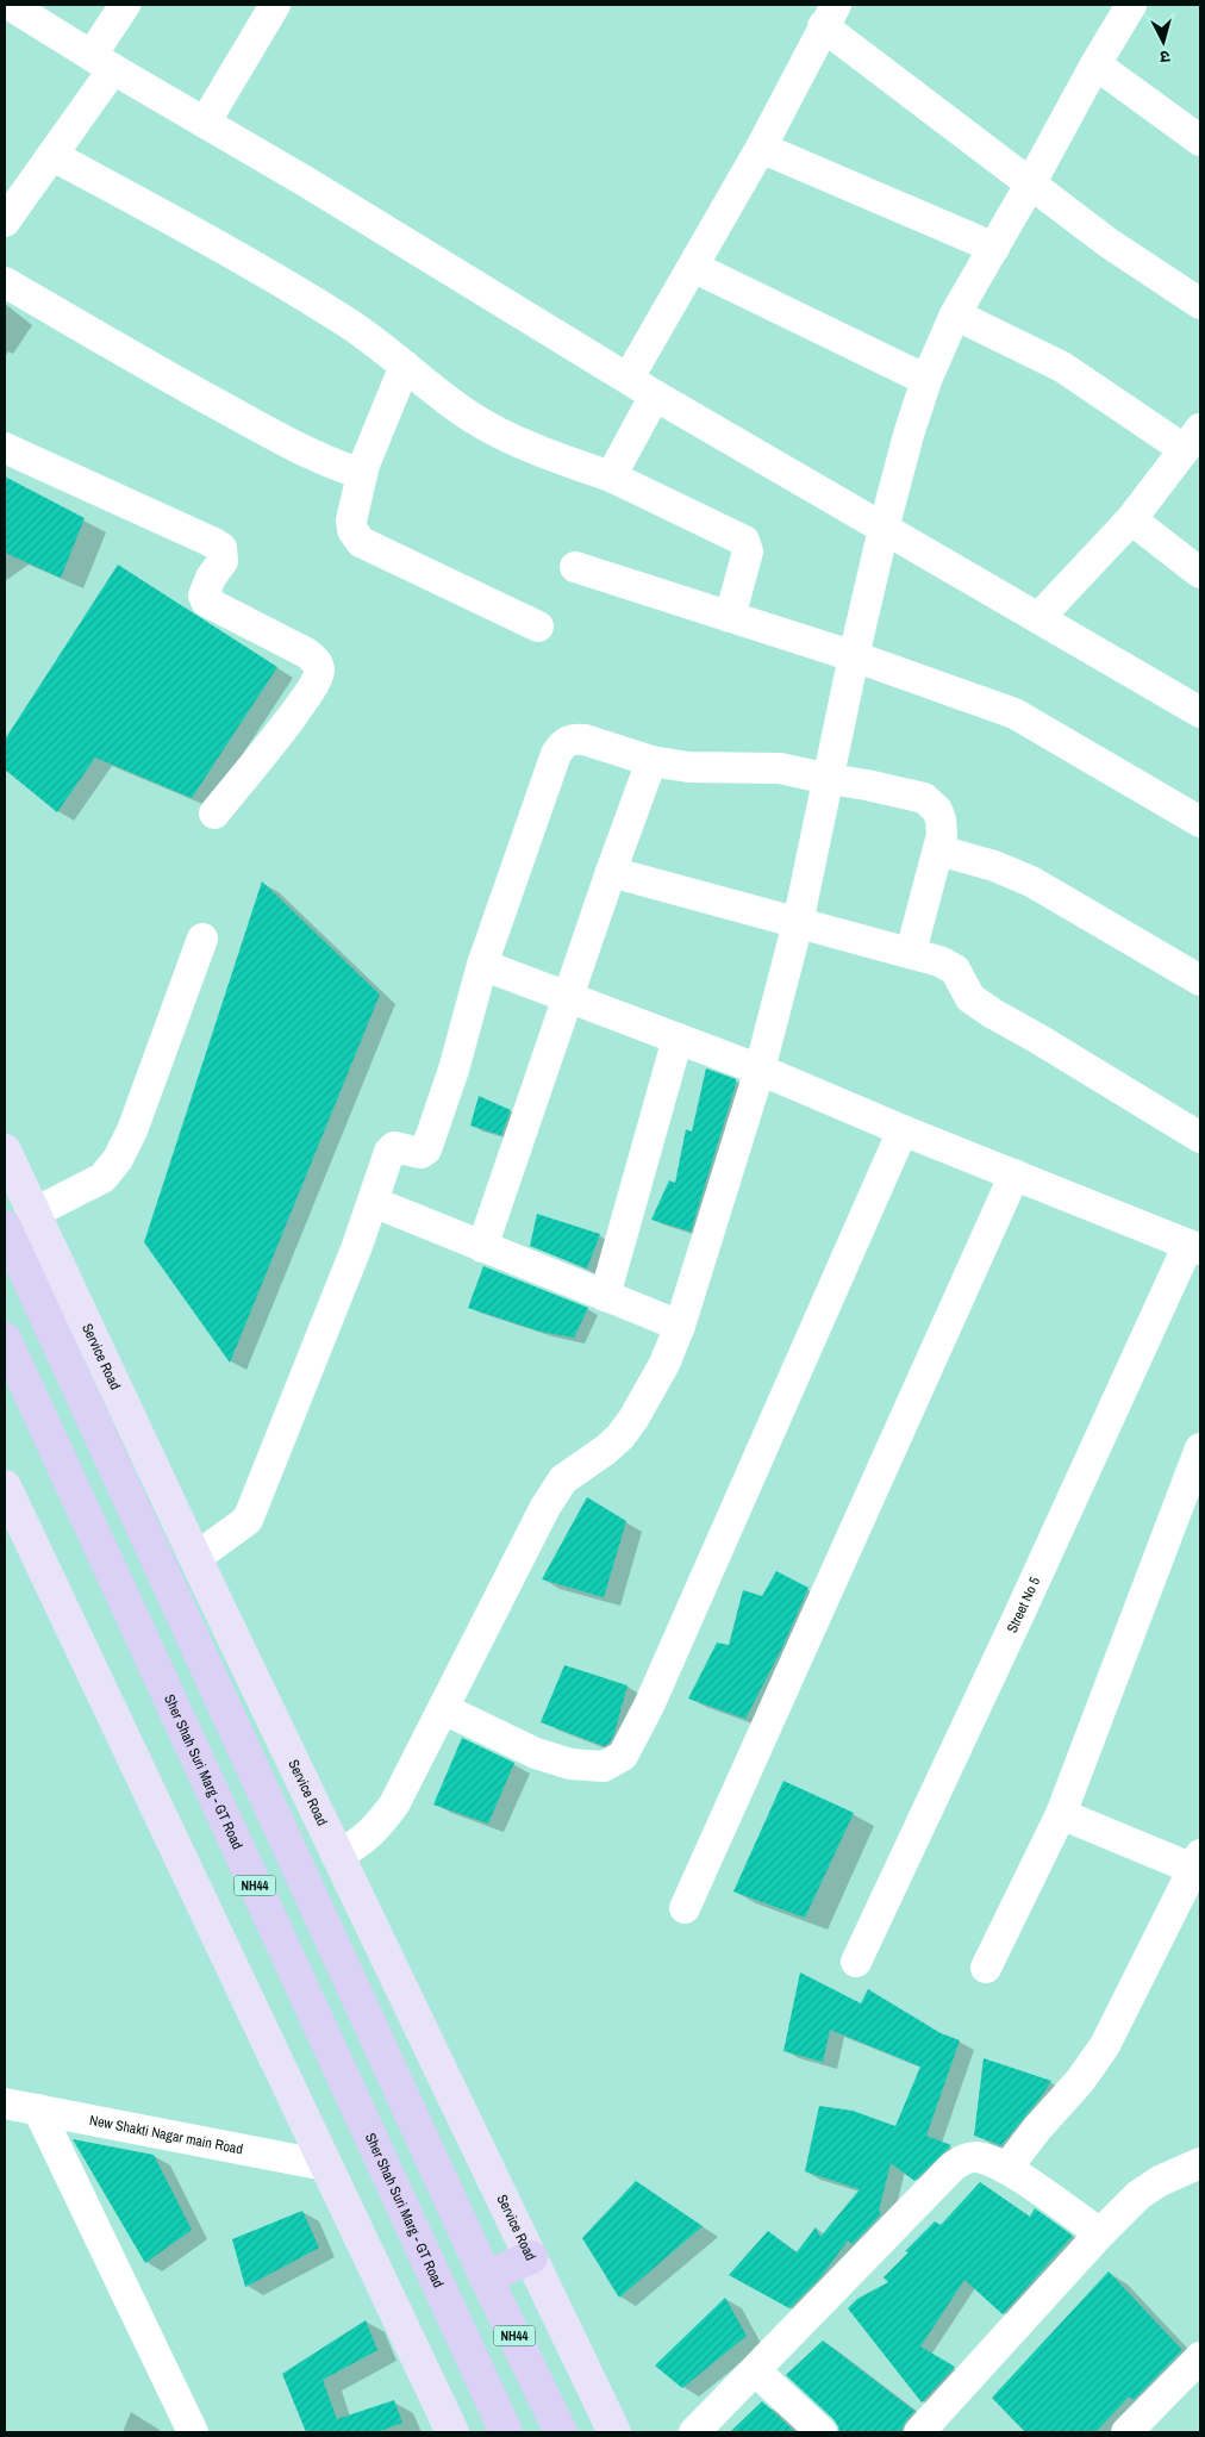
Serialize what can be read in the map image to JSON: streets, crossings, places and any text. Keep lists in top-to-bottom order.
{
  "streets": {
    "highway": ["Sher Shah Suri Marg - GT Road", "NH44"],
    "main road": ["Service Road"],
    "street": ["Street No 5", "New Shakti Nagar main Road"]
  },
  "north": "bottom"
}
